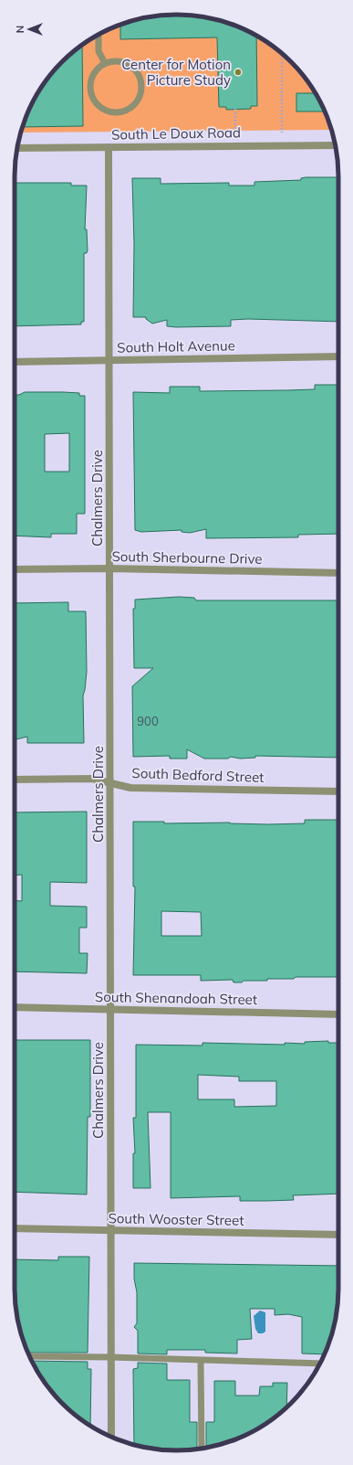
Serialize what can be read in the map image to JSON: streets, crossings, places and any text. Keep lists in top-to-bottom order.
{
  "streets": {
    "street": [
      "South Le Doux Road",
      "South Holt Avenue",
      "Chalmers Drive",
      "South Sherbourne Drive",
      "South Bedford Street",
      "South Shenandoah Street",
      "South Wooster Street"
    ]
  },
  "crossings": [
    ["South Le Doux Road", "Chalmers Drive"],
    ["South Holt Avenue", "Chalmers Drive"],
    ["Chalmers Drive", "South Sherbourne Drive"],
    ["Chalmers Drive", "South Bedford Street"],
    ["Chalmers Drive", "South Shenandoah Street"],
    ["Chalmers Drive", "South Wooster Street"]
  ],
  "places": ["Center for Motion Picture Study"],
  "house_numbers": ["900"],
  "north": "left"
}
